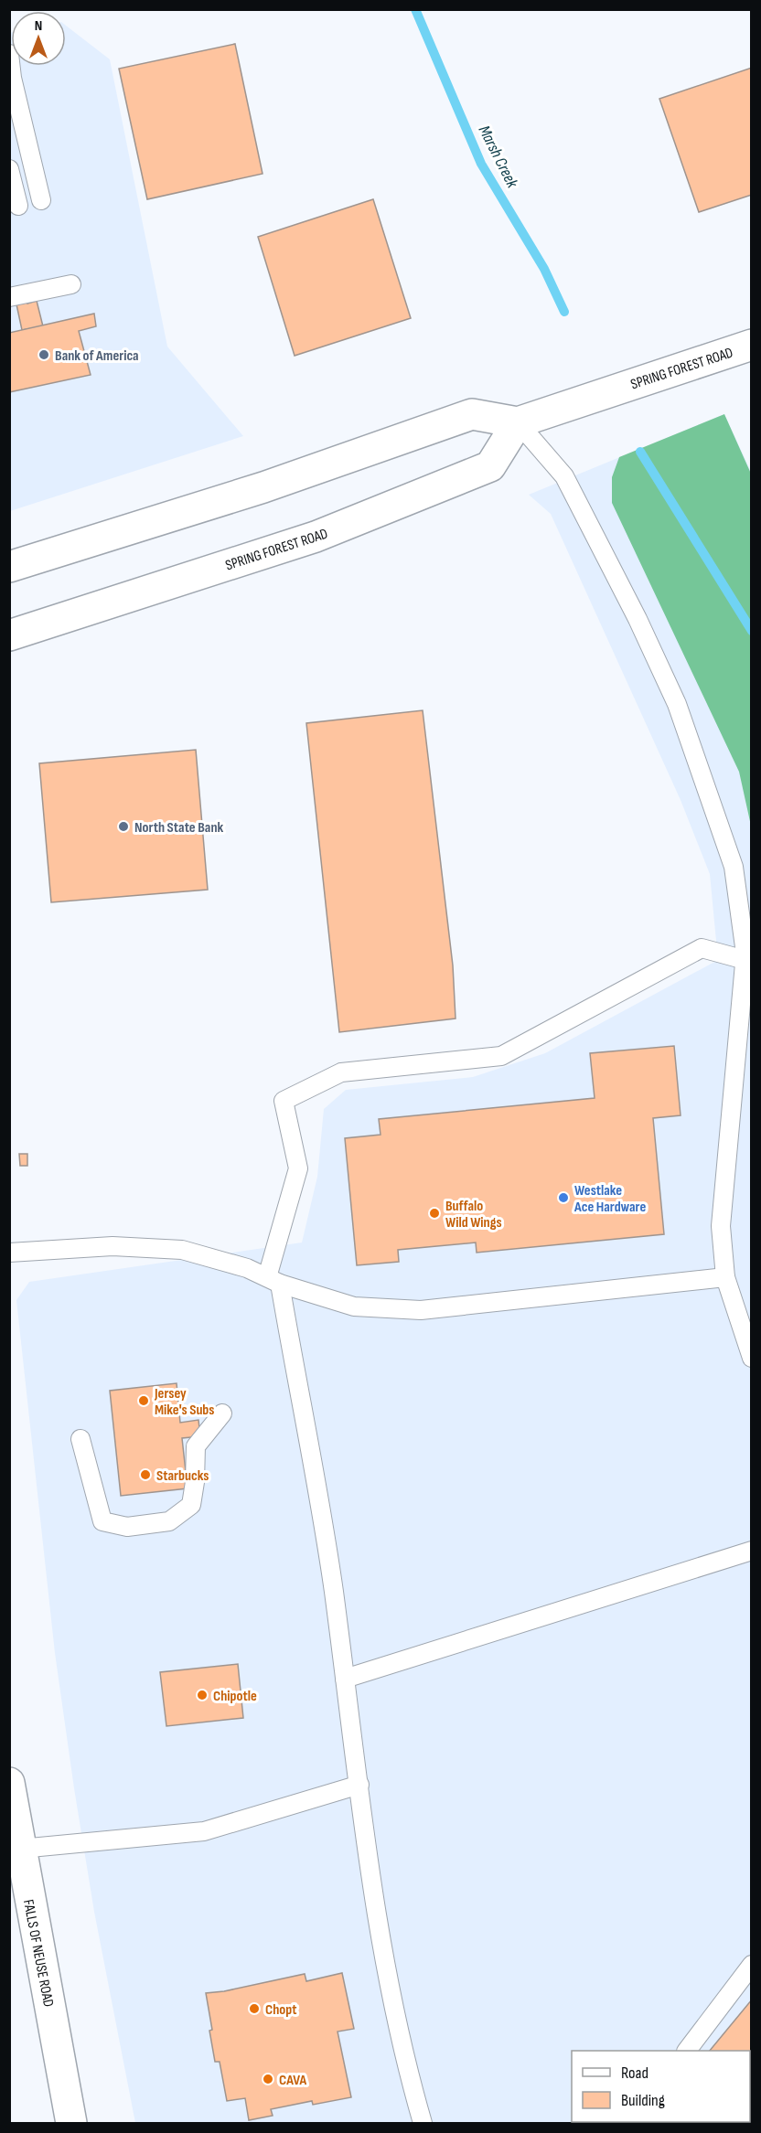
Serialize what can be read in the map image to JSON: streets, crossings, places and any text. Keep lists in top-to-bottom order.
{
  "streets": {
    "main road": ["SPRING FOREST ROAD", "FALLS OF NEUSE ROAD"]
  },
  "water": ["Marsh Creek"],
  "places": [
    "Bank of America",
    "North State Bank",
    "Westlake Ace Hardware",
    "Buffalo Wild Wings",
    "Jersey Mike's Subs",
    "Starbucks",
    "Chipotle",
    "Chopt",
    "CAVA"
  ],
  "legend": ["Road", "Building"],
  "north": "top"
}
